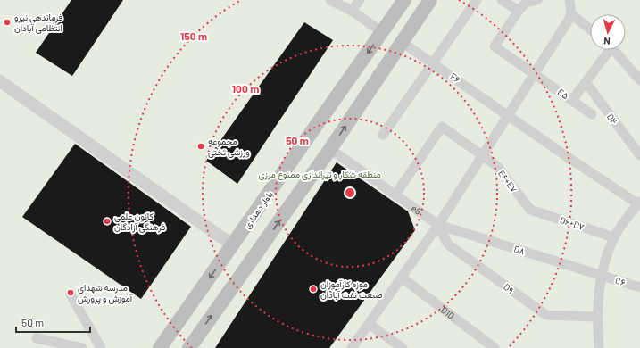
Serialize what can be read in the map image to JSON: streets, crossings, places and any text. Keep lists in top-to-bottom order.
{
  "streets": {
    "main road": ["بلوار دهداری"],
    "street": [
      "F۶",
      "E۵",
      "D۴",
      "E۶+E۷",
      "e8",
      "D۶+D۷",
      "D۸",
      "C۶",
      "D۹",
      "D10"
    ]
  },
  "crossings": [
    ["E۶+E۷", "e8"],
    ["E۶+E۷", "D۶+D۷"],
    ["e8", "D۸"],
    ["e8", "D۹"],
    ["D۸", "C۶"],
    ["D۸", "D۹"]
  ],
  "parks": ["منطقه شکار و تیراندازی ممنوع مرزی"],
  "places": [
    "فرماندهی نیرو انتظامی آبادان",
    "مجموعه ورزشی تختی",
    "کانون علمی فرهنگی آزادگان",
    "موزه کارآموزان صنعت نفت آبادان",
    "مدرسه شهدای آموزش و پرورش"
  ],
  "scale_bar": "50 m",
  "north": "bottom",
  "rings": ["150 m", "100 m", "50 m"]
}
